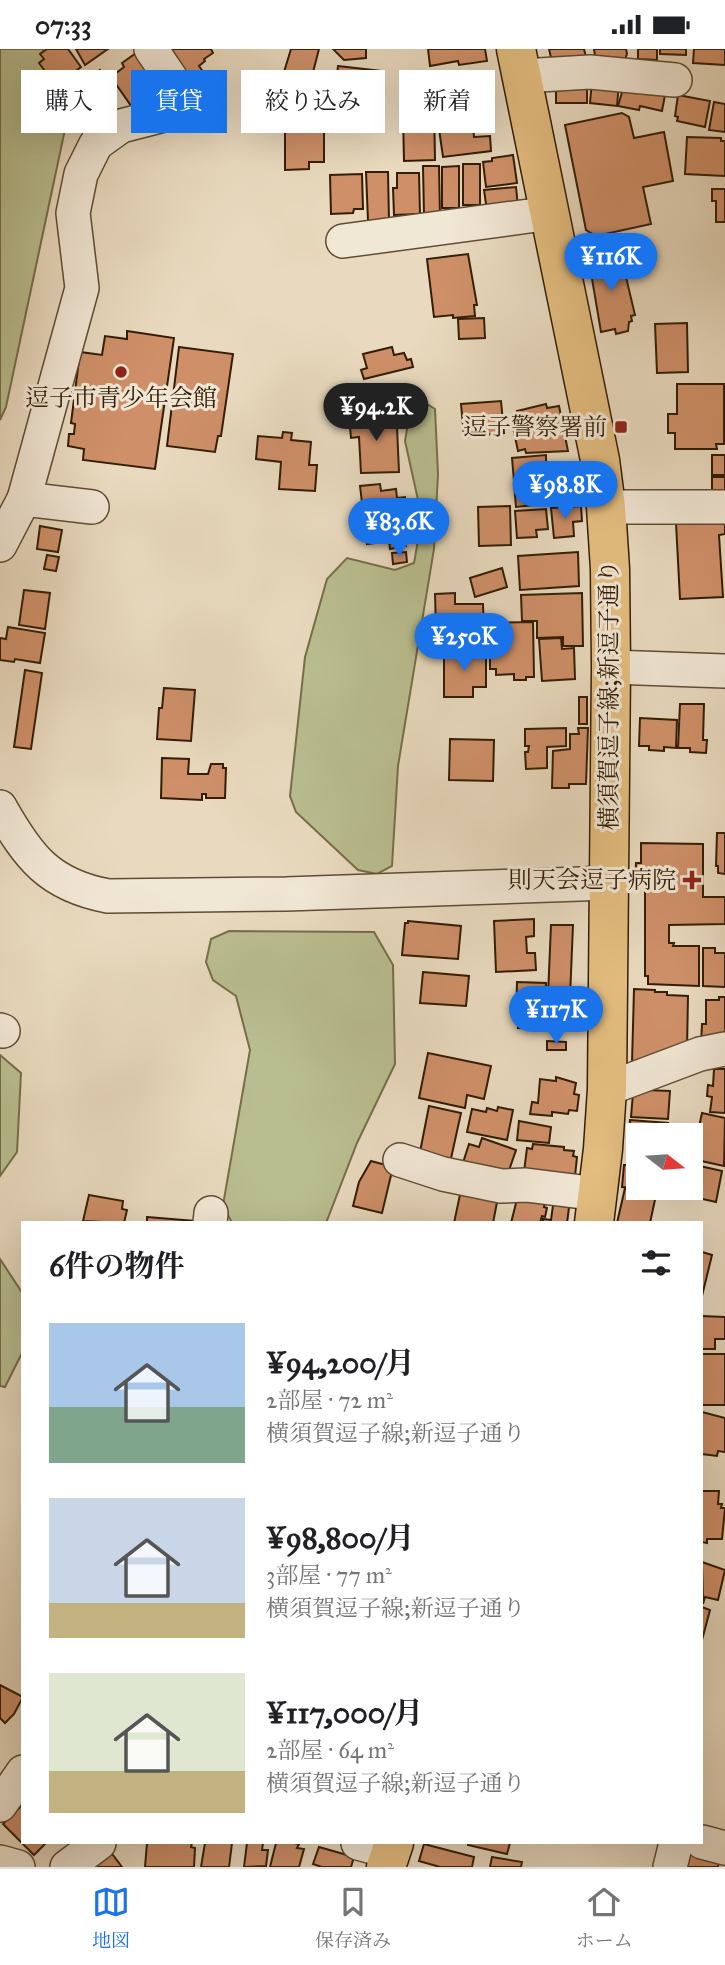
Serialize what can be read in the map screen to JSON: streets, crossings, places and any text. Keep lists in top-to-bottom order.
{
  "streets": {
    "main road": ["横須賀逗子線;新逗子通り"]
  },
  "places": {
    "other": ["逗子市青少年会館"],
    "transit": ["逗子警察署前"],
    "health": ["則天会逗子病院"]
  },
  "north": "right",
  "page": {
    "status": "07:33",
    "chip": [
      "購入",
      "賃貸",
      "絞り込み",
      "新着"
    ],
    "price": [
      "¥116K",
      "¥94.2K",
      "¥98.8K",
      "¥83.6K",
      "¥250K",
      "¥117K"
    ],
    "heading": "6件の物件",
    "list": [
      {
        "name": "¥94,200/月",
        "note": "2部屋 · 72 m² · 横須賀逗子線;新逗子通り"
      },
      {
        "name": "¥98,800/月",
        "note": "3部屋 · 77 m² · 横須賀逗子線;新逗子通り"
      },
      {
        "name": "¥117,000/月",
        "note": "2部屋 · 64 m² · 横須賀逗子線;新逗子通り"
      }
    ],
    "tabs": ["地図", "保存済み", "ホーム"]
  }
}
